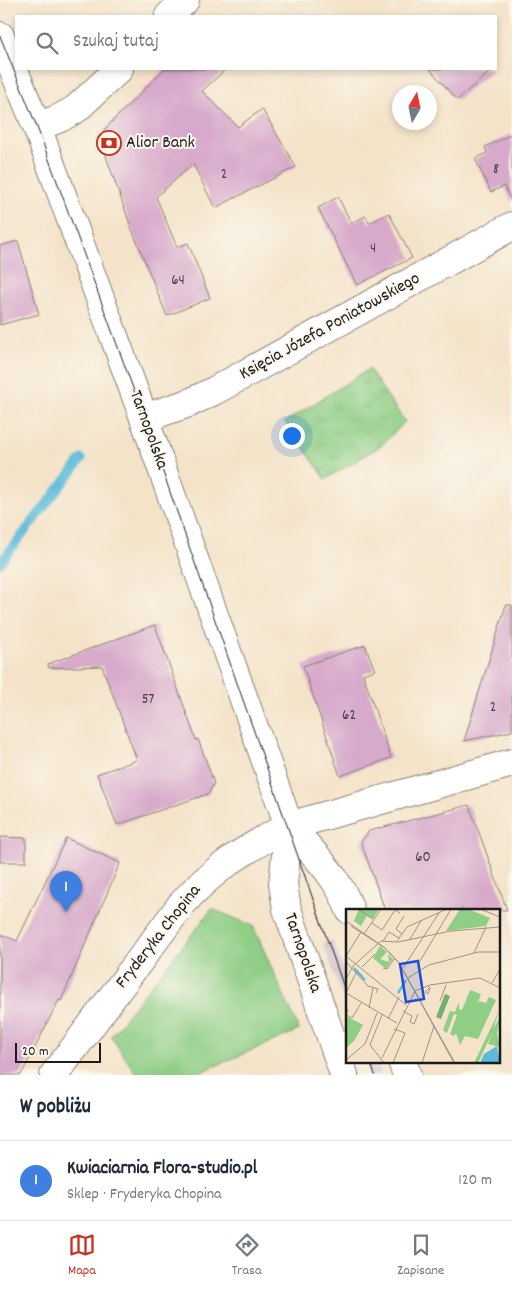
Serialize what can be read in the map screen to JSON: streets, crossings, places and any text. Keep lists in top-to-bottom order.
{
  "streets": {
    "main road": ["Księcia Józefa Poniatowskiego", "Tarnopolska", "Fryderyka Chopina"]
  },
  "crossings": [
    ["Księcia Józefa Poniatowskiego", "Tarnopolska"],
    ["Tarnopolska", "Fryderyka Chopina"]
  ],
  "places": {
    "bank": ["Alior Bank"]
  },
  "house_numbers": [
    "8",
    "2",
    "4",
    "64",
    "57",
    "2",
    "62",
    "60"
  ],
  "scale_bar": "20 m",
  "north": "top",
  "page": {
    "search": "Szukaj tutaj",
    "pins": "1",
    "scale": "20 m",
    "heading": "W pobliżu",
    "list": [
      {
        "mark": "1",
        "name": "Kwiaciarnia Flora-studio.pl",
        "note": "Sklep · Fryderyka Chopina",
        "value": "120 m"
      }
    ],
    "nav": ["Mapa", "Trasa", "Zapisane"]
  }
}
